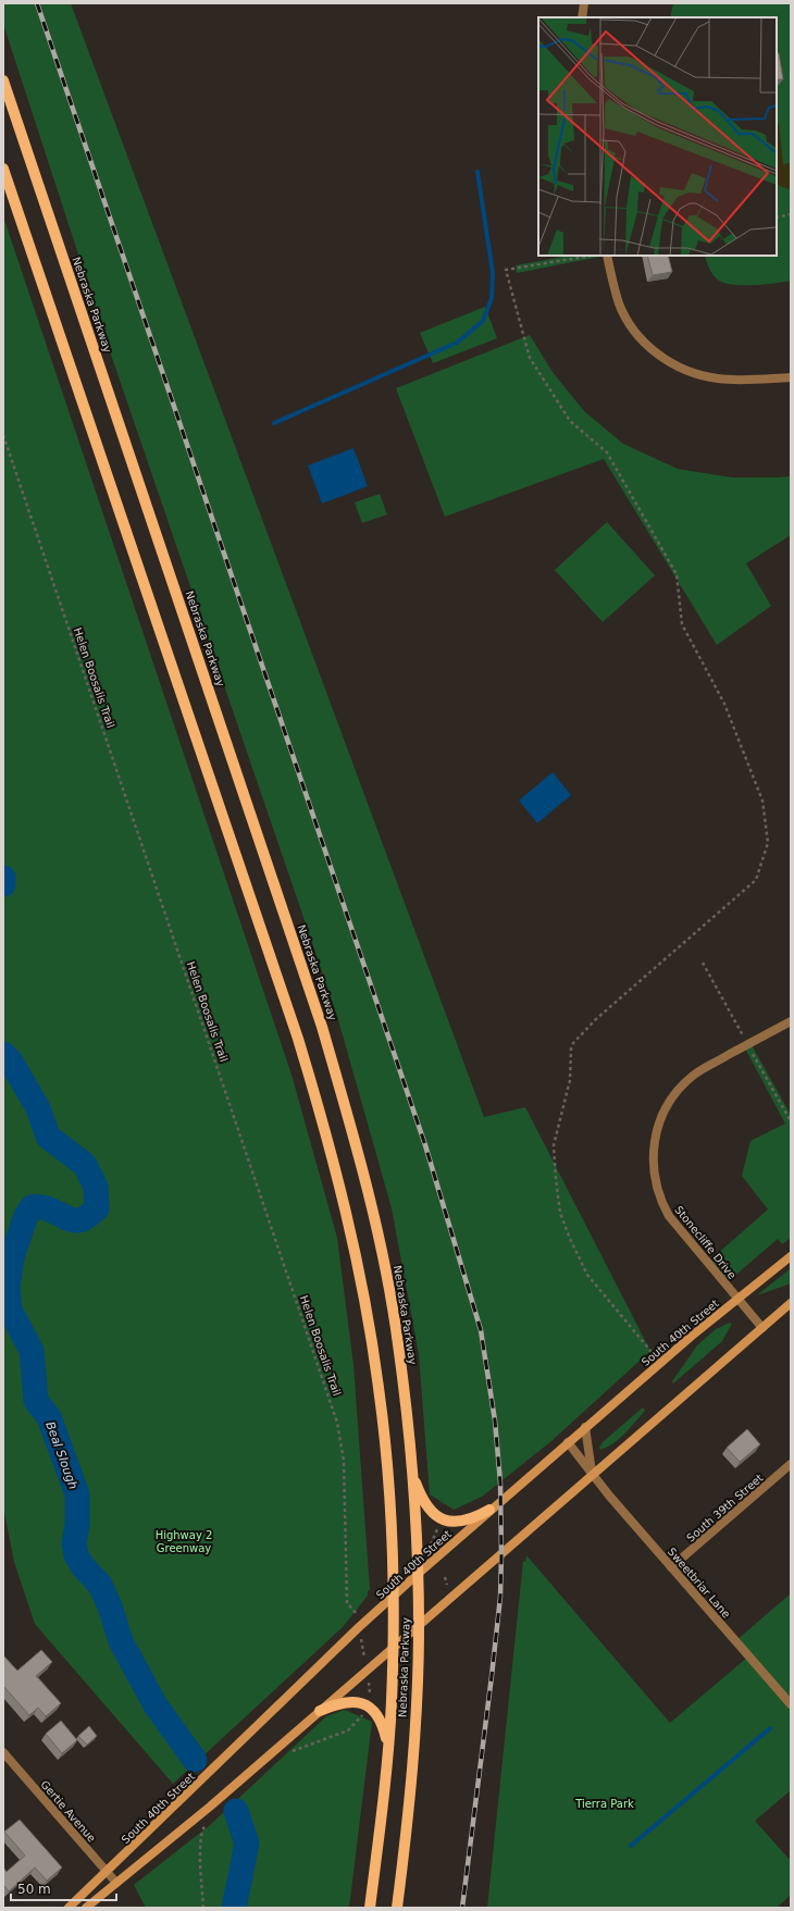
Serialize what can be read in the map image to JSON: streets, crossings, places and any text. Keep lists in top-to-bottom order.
{
  "streets": {
    "main road": ["Nebraska Parkway", "South 40th Street"],
    "street": [
      "Stonecliffe Drive",
      "South 39th Street",
      "Sweetbriar Lane",
      "Gertie Avenue"
    ],
    "path": ["Helen Boosalis Trail"]
  },
  "crossings": [
    ["Nebraska Parkway", "South 40th Street"],
    ["Stonecliffe Drive", "South 40th Street"],
    ["South 40th Street", "Sweetbriar Lane"],
    ["South 40th Street", "Gertie Avenue"],
    ["South 39th Street", "Sweetbriar Lane"]
  ],
  "water": ["Beal Slough"],
  "parks": ["Highway 2 Greenway", "Tierra Park"],
  "scale_bar": "50 m"
}
